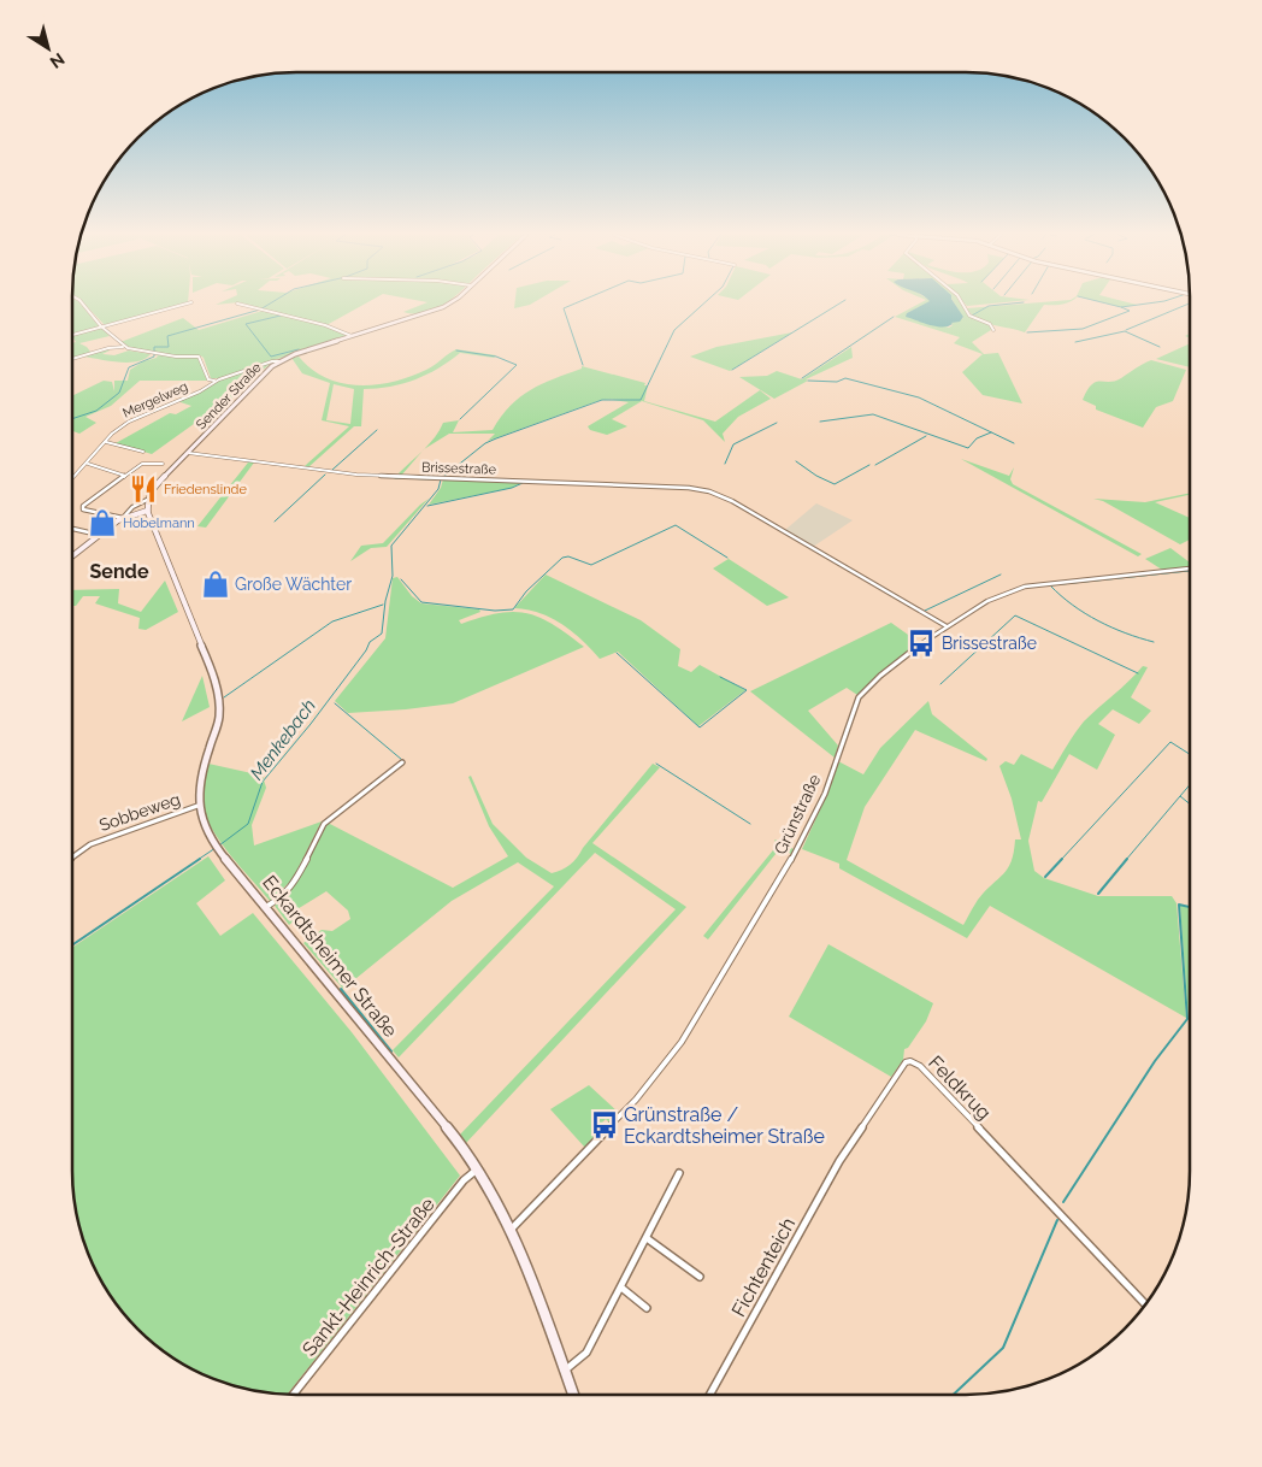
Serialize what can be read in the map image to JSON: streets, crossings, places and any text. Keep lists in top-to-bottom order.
{
  "streets": {
    "main road": ["Sender Straße", "Eckardtsheimer Straße"],
    "street": [
      "Mergelweg",
      "Brissestraße",
      "Sobbeweg",
      "Grünstraße",
      "Feldkrug",
      "Fichtenteich",
      "Sankt-Heinrich-Straße"
    ]
  },
  "crossings": [
    ["Sender Straße", "Mergelweg"],
    ["Sender Straße", "Brissestraße"],
    ["Brissestraße", "Grünstraße"],
    ["Sobbeweg", "Eckardtsheimer Straße"],
    ["Grünstraße", "Eckardtsheimer Straße"],
    ["Eckardtsheimer Straße", "Sankt-Heinrich-Straße"],
    ["Feldkrug", "Fichtenteich"]
  ],
  "districts": ["Sende"],
  "water": ["Menkebach"],
  "places": {
    "restaurant": ["Friedenslinde"],
    "shop": ["Hobelmann", "Große Wächter"],
    "bus stop": ["Brissestraße", "Grünstraße / Eckardtsheimer Straße"]
  },
  "north": "bottom right"
}
